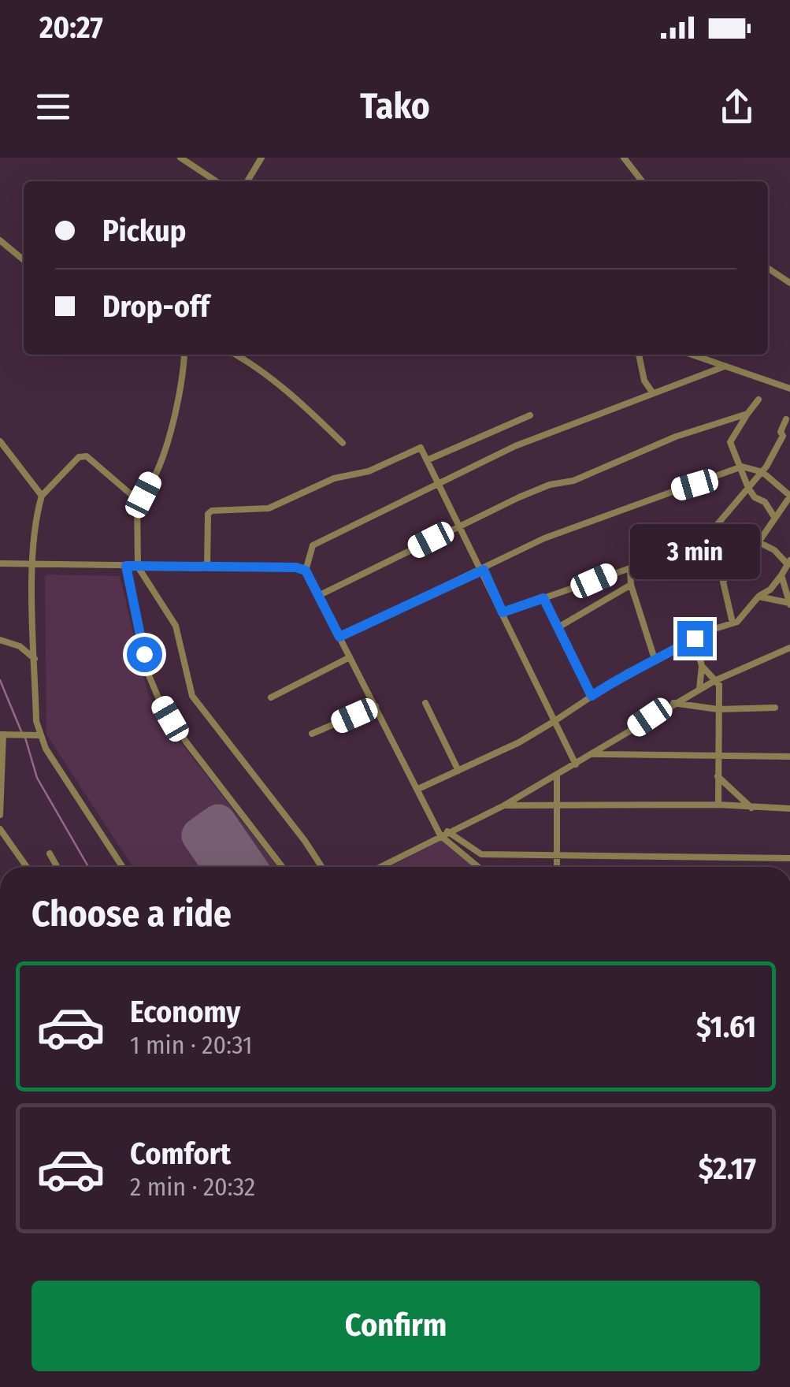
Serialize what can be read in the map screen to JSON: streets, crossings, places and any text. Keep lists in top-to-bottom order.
{
  "page": {
    "status": "20:27",
    "header": "Tako",
    "banner": ["Pickup", "Drop-off"],
    "bubble": "3 min",
    "heading": "Choose a ride",
    "list": [
      {
        "name": "Economy",
        "note": "1 min · 20:31",
        "value": "$1.61"
      },
      {
        "name": "Comfort",
        "note": "2 min · 20:32",
        "value": "$2.17"
      }
    ],
    "buttons": "Confirm"
  }
}
